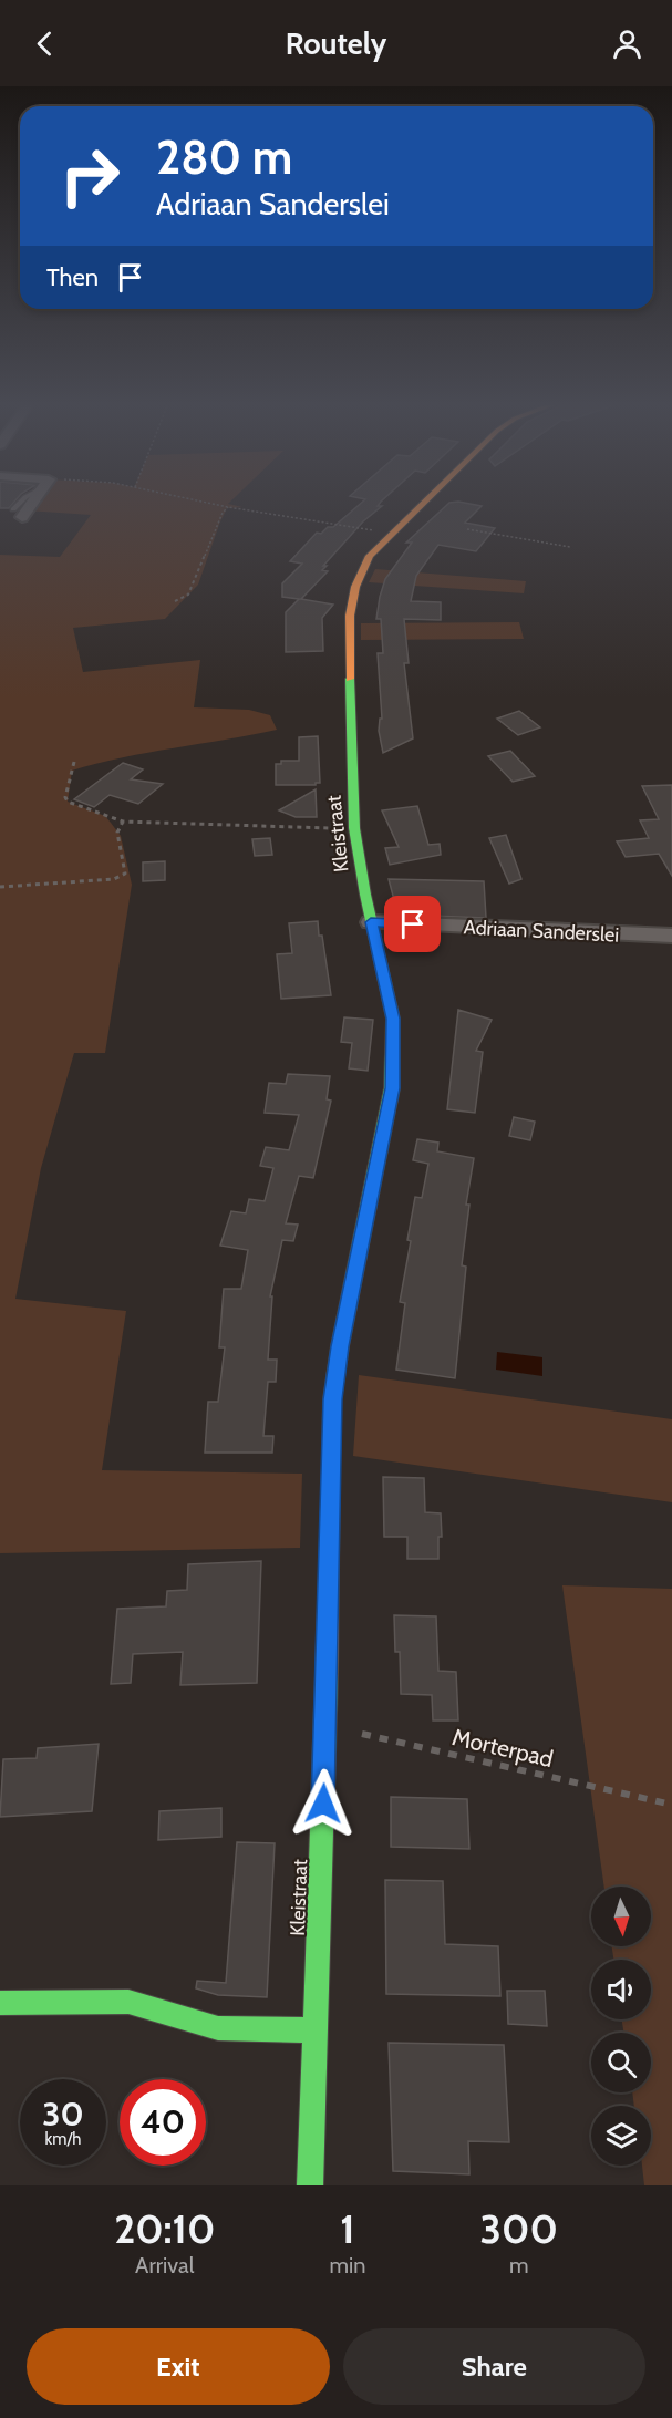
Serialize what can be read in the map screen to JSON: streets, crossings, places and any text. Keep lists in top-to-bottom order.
{
  "streets": {
    "street": ["Kleistraat", "Adriaan Sanderslei"],
    "path": ["Morterpad"]
  },
  "crossings": [
    ["Kleistraat", "Adriaan Sanderslei"],
    ["Kleistraat", "Morterpad"]
  ],
  "north": "bottom",
  "page": {
    "header": "Routely",
    "turn": ["280 m", "Adriaan Sanderslei"],
    "then": "Then",
    "speed": "30 km/h",
    "limit": "40",
    "eta": [
      "20:10",
      "Arrival",
      "1",
      "min",
      "300",
      "m"
    ],
    "buttons": ["Exit", "Share"]
  }
}
